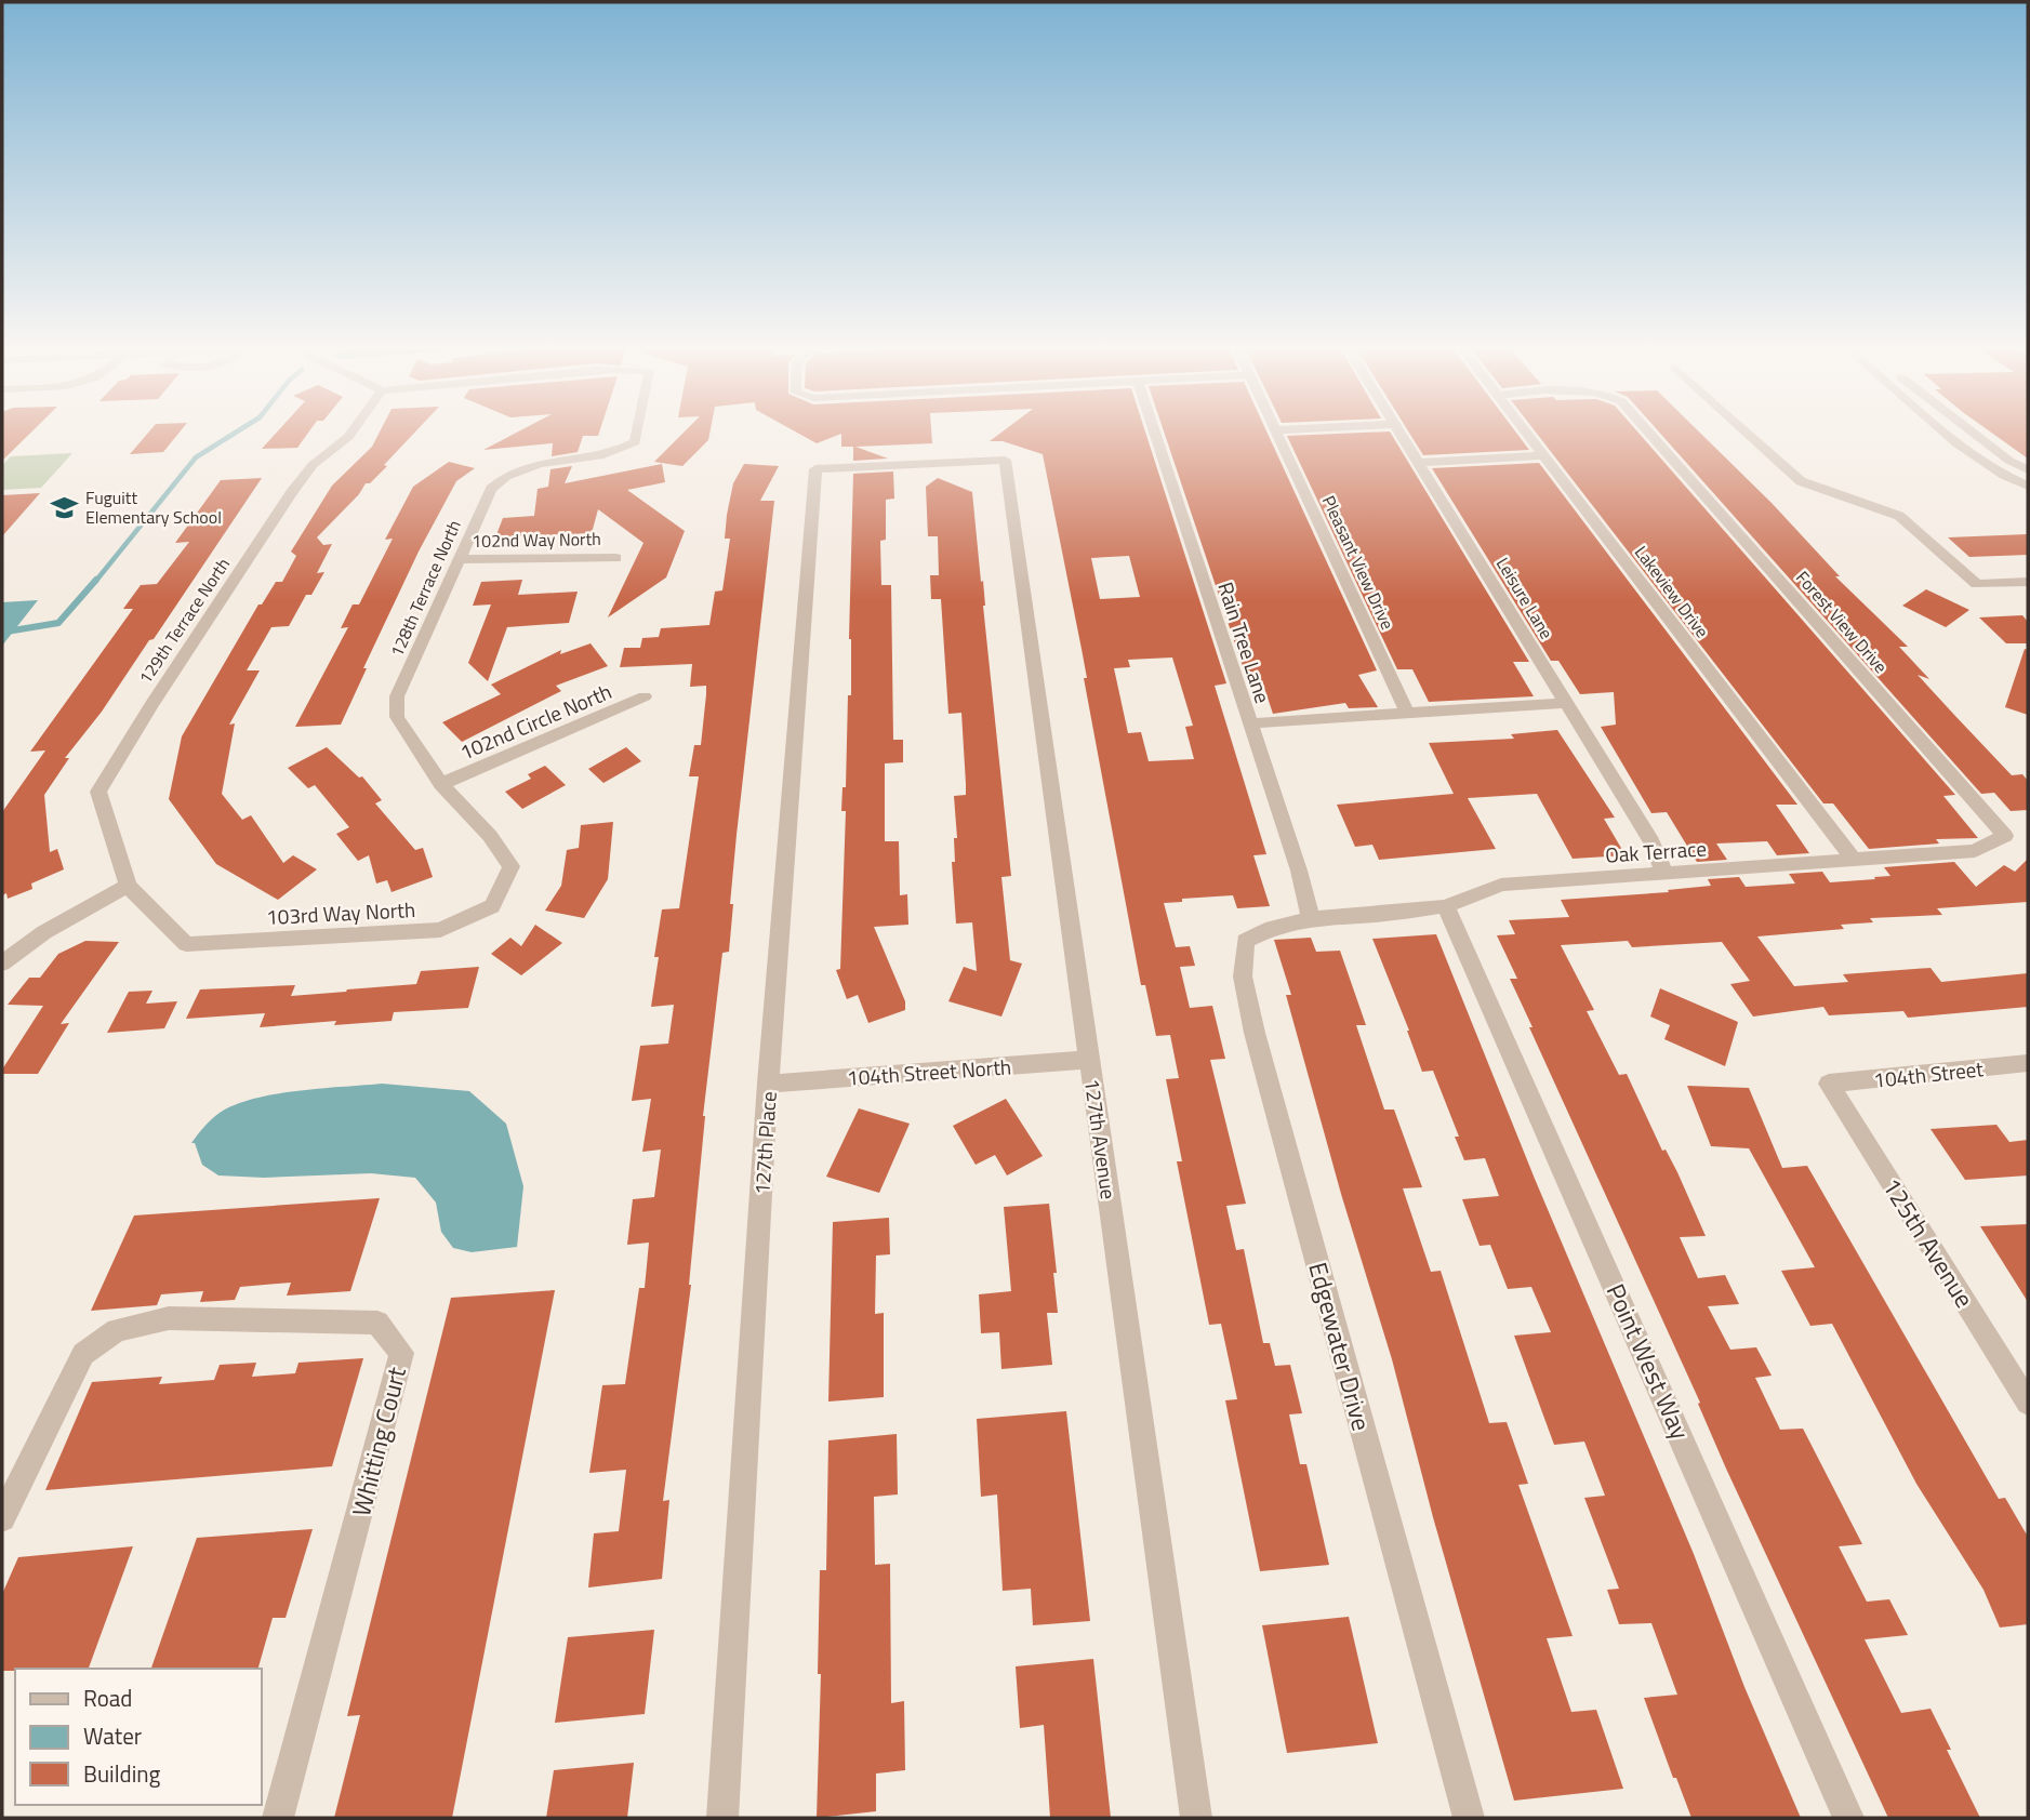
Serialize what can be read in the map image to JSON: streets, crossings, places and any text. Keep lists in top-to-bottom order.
{
  "streets": {
    "street": [
      "102nd Way North",
      "Pleasant View Drive",
      "128th Terrace North",
      "Lakeview Drive",
      "Leisure Lane",
      "129th Terrace North",
      "Forest View Drive",
      "Rain Tree Lane",
      "102nd Circle North",
      "Oak Terrace",
      "103rd Way North",
      "104th Street North",
      "104th Street",
      "127th Avenue",
      "127th Place",
      "125th Avenue",
      "Edgewater Drive",
      "Point West Way",
      "Whitting Court"
    ]
  },
  "crossings": [
    ["102nd Way North", "128th Terrace North"],
    ["128th Terrace North", "102nd Circle North"],
    ["128th Terrace North", "103rd Way North"],
    ["Lakeview Drive", "Oak Terrace"],
    ["Leisure Lane", "Oak Terrace"],
    ["129th Terrace North", "103rd Way North"],
    ["Forest View Drive", "Oak Terrace"],
    ["Rain Tree Lane", "Oak Terrace"],
    ["Rain Tree Lane", "Edgewater Drive"],
    ["Oak Terrace", "Edgewater Drive"],
    ["Oak Terrace", "Point West Way"],
    ["104th Street North", "127th Avenue"],
    ["104th Street North", "127th Place"],
    ["104th Street", "125th Avenue"],
    ["127th Avenue", "127th Place"]
  ],
  "places": {
    "school or university": ["Fuguitt Elementary School"]
  },
  "legend": ["Road", "Water", "Building"]
}
